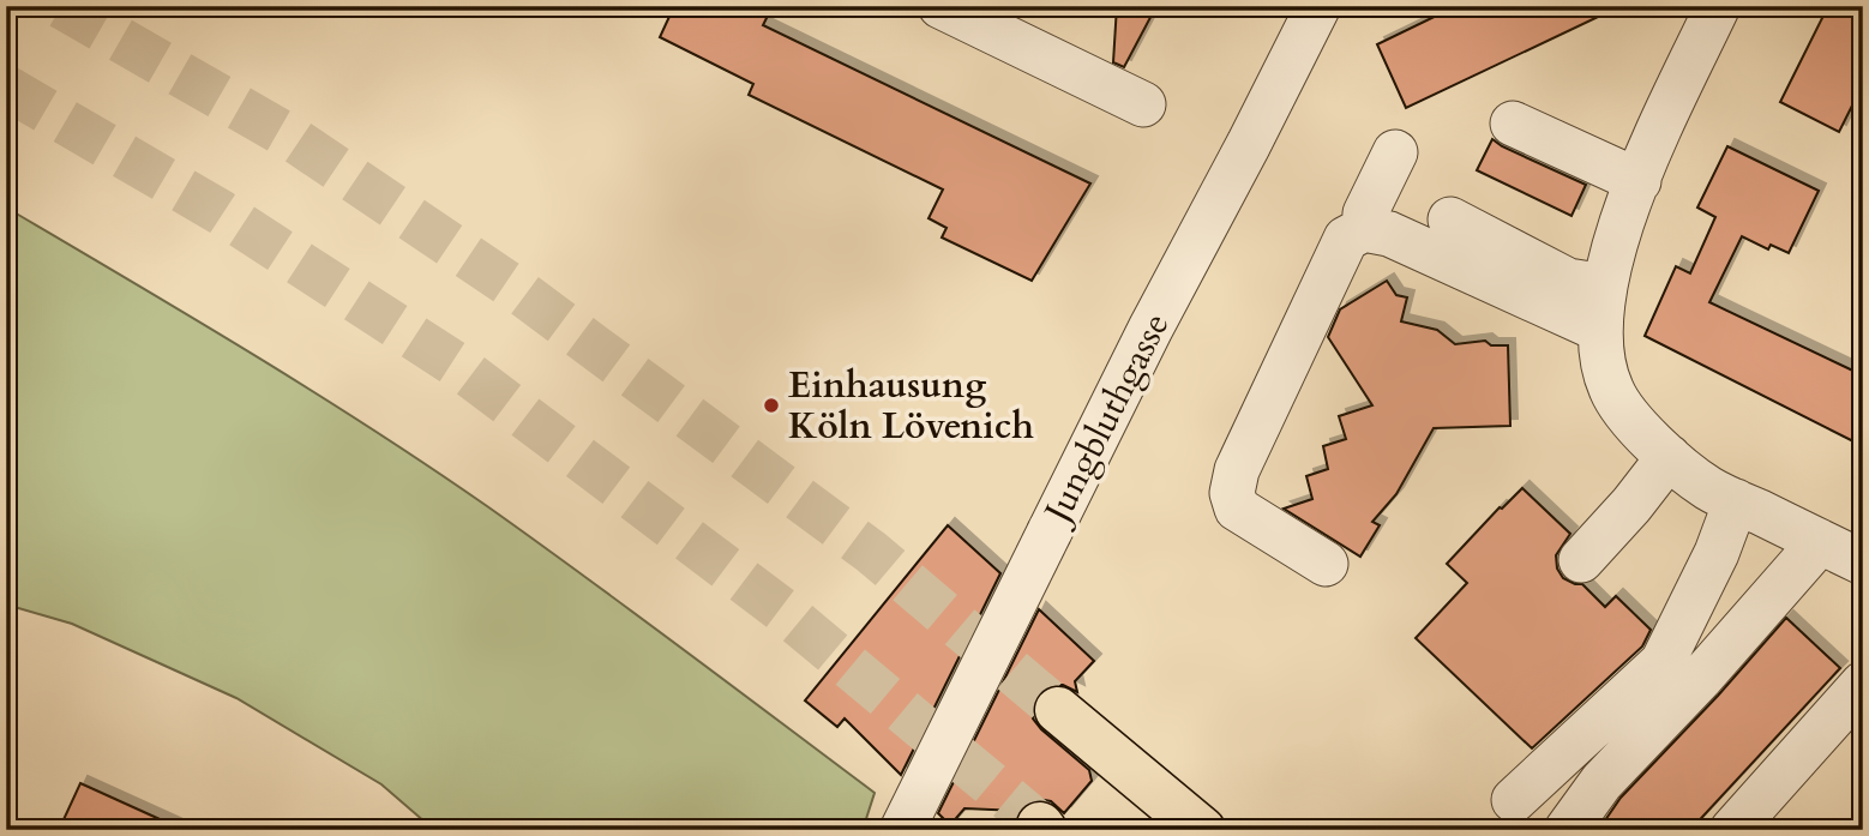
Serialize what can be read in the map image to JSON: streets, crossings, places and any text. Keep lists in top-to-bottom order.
{
  "streets": {
    "street": ["Jungbluthgasse"]
  },
  "places": ["Einhausung Köln Lövenich"]
}
